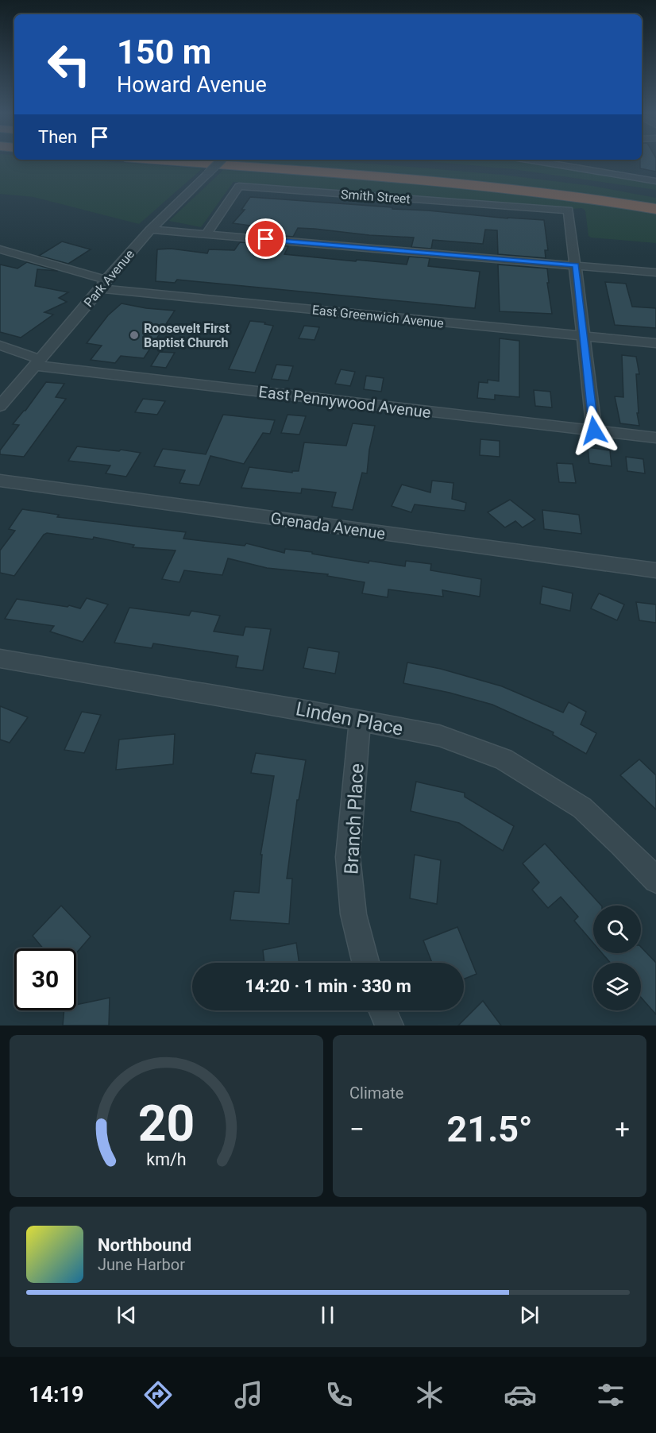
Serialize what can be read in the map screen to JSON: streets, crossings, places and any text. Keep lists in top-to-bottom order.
{
  "streets": {
    "street": [
      "Smith Street",
      "Park Avenue",
      "East Greenwich Avenue",
      "East Pennywood Avenue",
      "Grenada Avenue",
      "Linden Place",
      "Branch Place"
    ]
  },
  "crossings": [
    ["Park Avenue", "East Greenwich Avenue"],
    ["Park Avenue", "East Pennywood Avenue"],
    ["Linden Place", "Branch Place"]
  ],
  "places": ["Roosevelt First Baptist Church"],
  "page": {
    "turn": ["150 m", "Howard Avenue"],
    "then": "Then",
    "limit": "30",
    "trip": "14:20 · 1 min · 330 m",
    "tile": "Climate",
    "heat": ["−", "21.5°", "+"],
    "song": ["Northbound", "June Harbor"],
    "tabs": "14:19",
    "gauge": ["20", "km/h"]
  }
}
